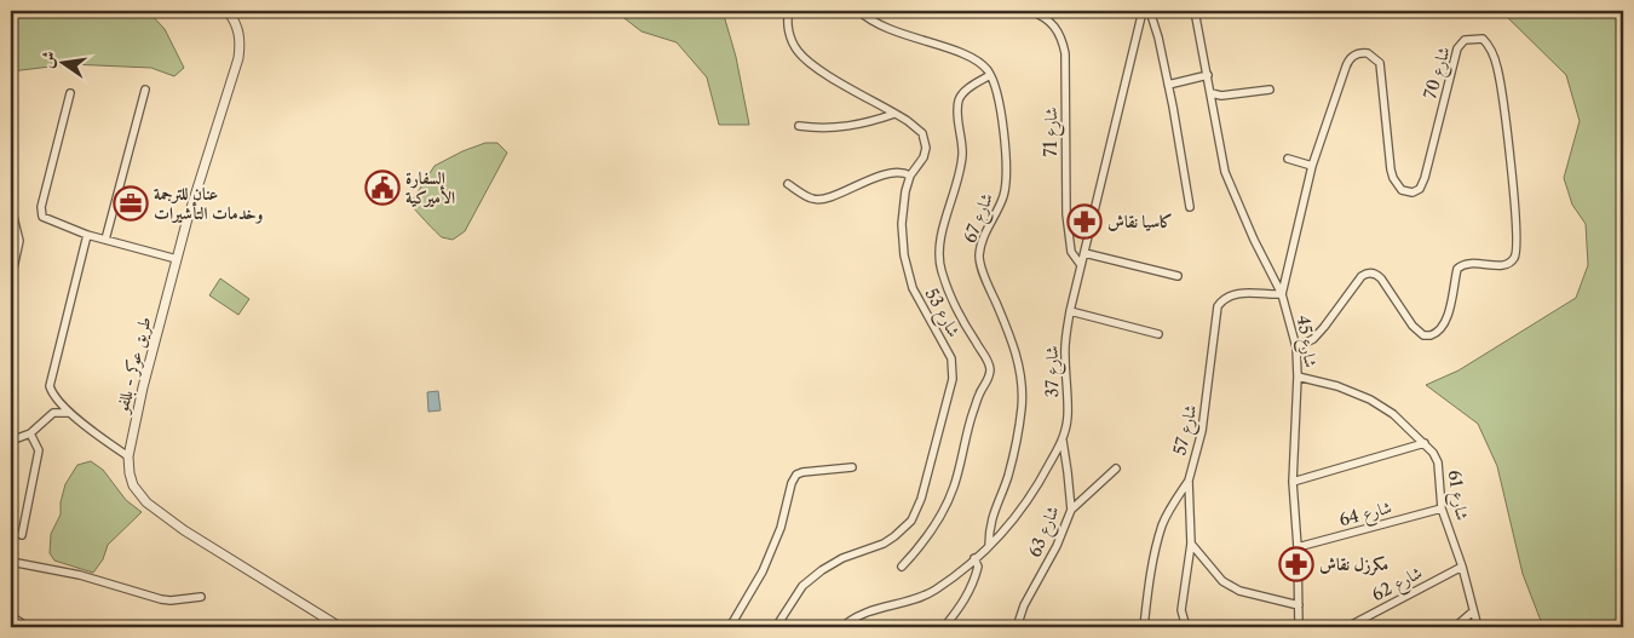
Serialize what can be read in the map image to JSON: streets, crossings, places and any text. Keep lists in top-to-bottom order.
{
  "streets": {
    "street": [
      "شارع 70",
      "شارع 71",
      "شارع 67",
      "شارع 53",
      "شارع 45",
      "طريق عوكر - بللفو",
      "شارع 37",
      "شارع 57",
      "شارع 61",
      "شارع 64",
      "شارع 63",
      "شارع 62"
    ]
  },
  "crossings": [
    ["شارع 70", "شارع 45"],
    ["شارع 70", "شارع 57"],
    ["شارع 71", "شارع 37"],
    ["شارع 67", "شارع 37"],
    ["شارع 45", "شارع 57"],
    ["شارع 45", "شارع 61"],
    ["شارع 45", "شارع 64"],
    ["شارع 37", "شارع 63"],
    ["شارع 61", "شارع 64"],
    ["شارع 61", "شارع 62"]
  ],
  "places": {
    "public building": ["السفارة الأميركية"],
    "office": ["عنان للترجمة وخدمات التأشيرات"],
    "pharmacy": ["كاسيا نقاش", "مكرزل نقاش"]
  },
  "north": "left"
}
